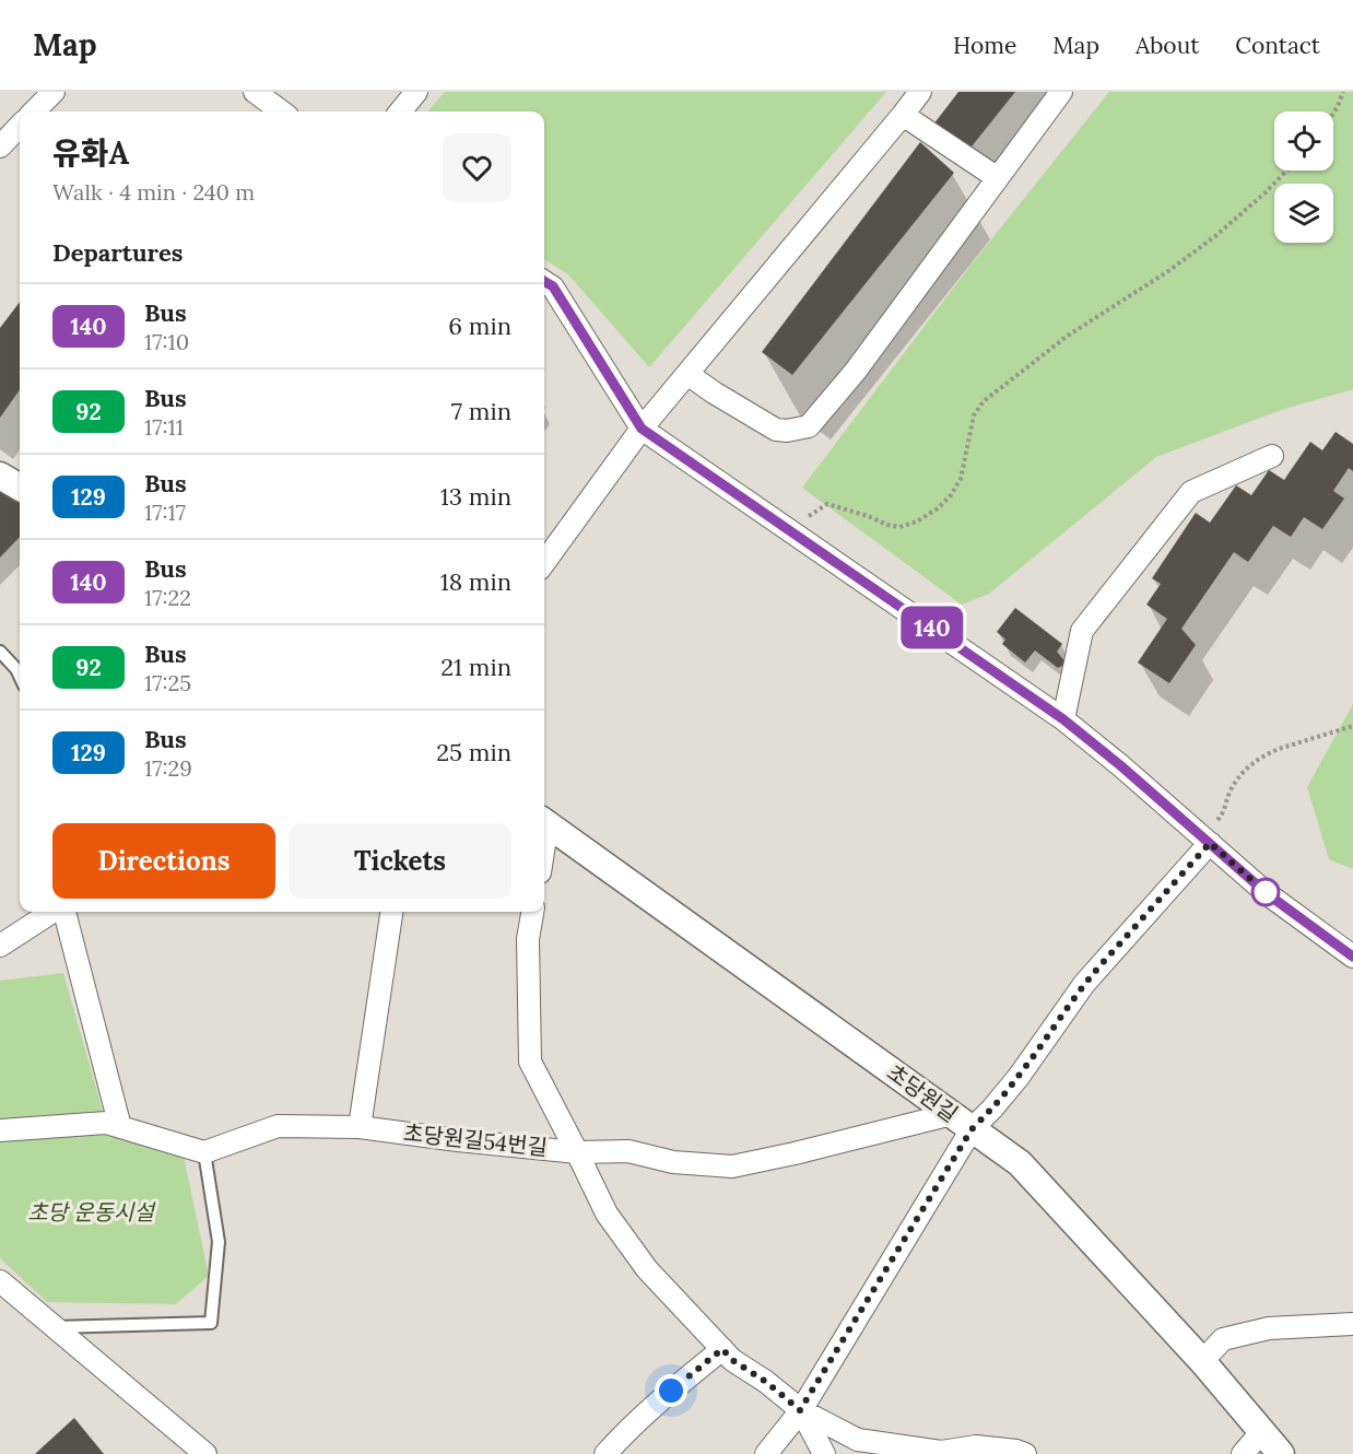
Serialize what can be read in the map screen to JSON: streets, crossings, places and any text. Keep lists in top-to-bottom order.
{
  "streets": {
    "street": ["초당원길", "초당원길54번길"]
  },
  "crossings": [
    ["초당원길", "초당원길54번길"]
  ],
  "parks": ["초당 운동시설"],
  "lines": ["bus line 140"],
  "page": {
    "header": "Map",
    "nav": [
      "Home",
      "Map",
      "About",
      "Contact"
    ],
    "on_map": "140",
    "heading": [
      ["유화A", "Walk · 4 min · 240 m"],
      "Departures"
    ],
    "list": [
      {
        "mark": "140",
        "name": "Bus",
        "note": "17:10",
        "value": "6 min"
      },
      {
        "mark": "92",
        "name": "Bus",
        "note": "17:11",
        "value": "7 min"
      },
      {
        "mark": "129",
        "name": "Bus",
        "note": "17:17",
        "value": "13 min"
      },
      {
        "mark": "140",
        "name": "Bus",
        "note": "17:22",
        "value": "18 min"
      },
      {
        "mark": "92",
        "name": "Bus",
        "note": "17:25",
        "value": "21 min"
      },
      {
        "mark": "129",
        "name": "Bus",
        "note": "17:29",
        "value": "25 min"
      }
    ],
    "buttons": ["Directions", "Tickets"]
  }
}
